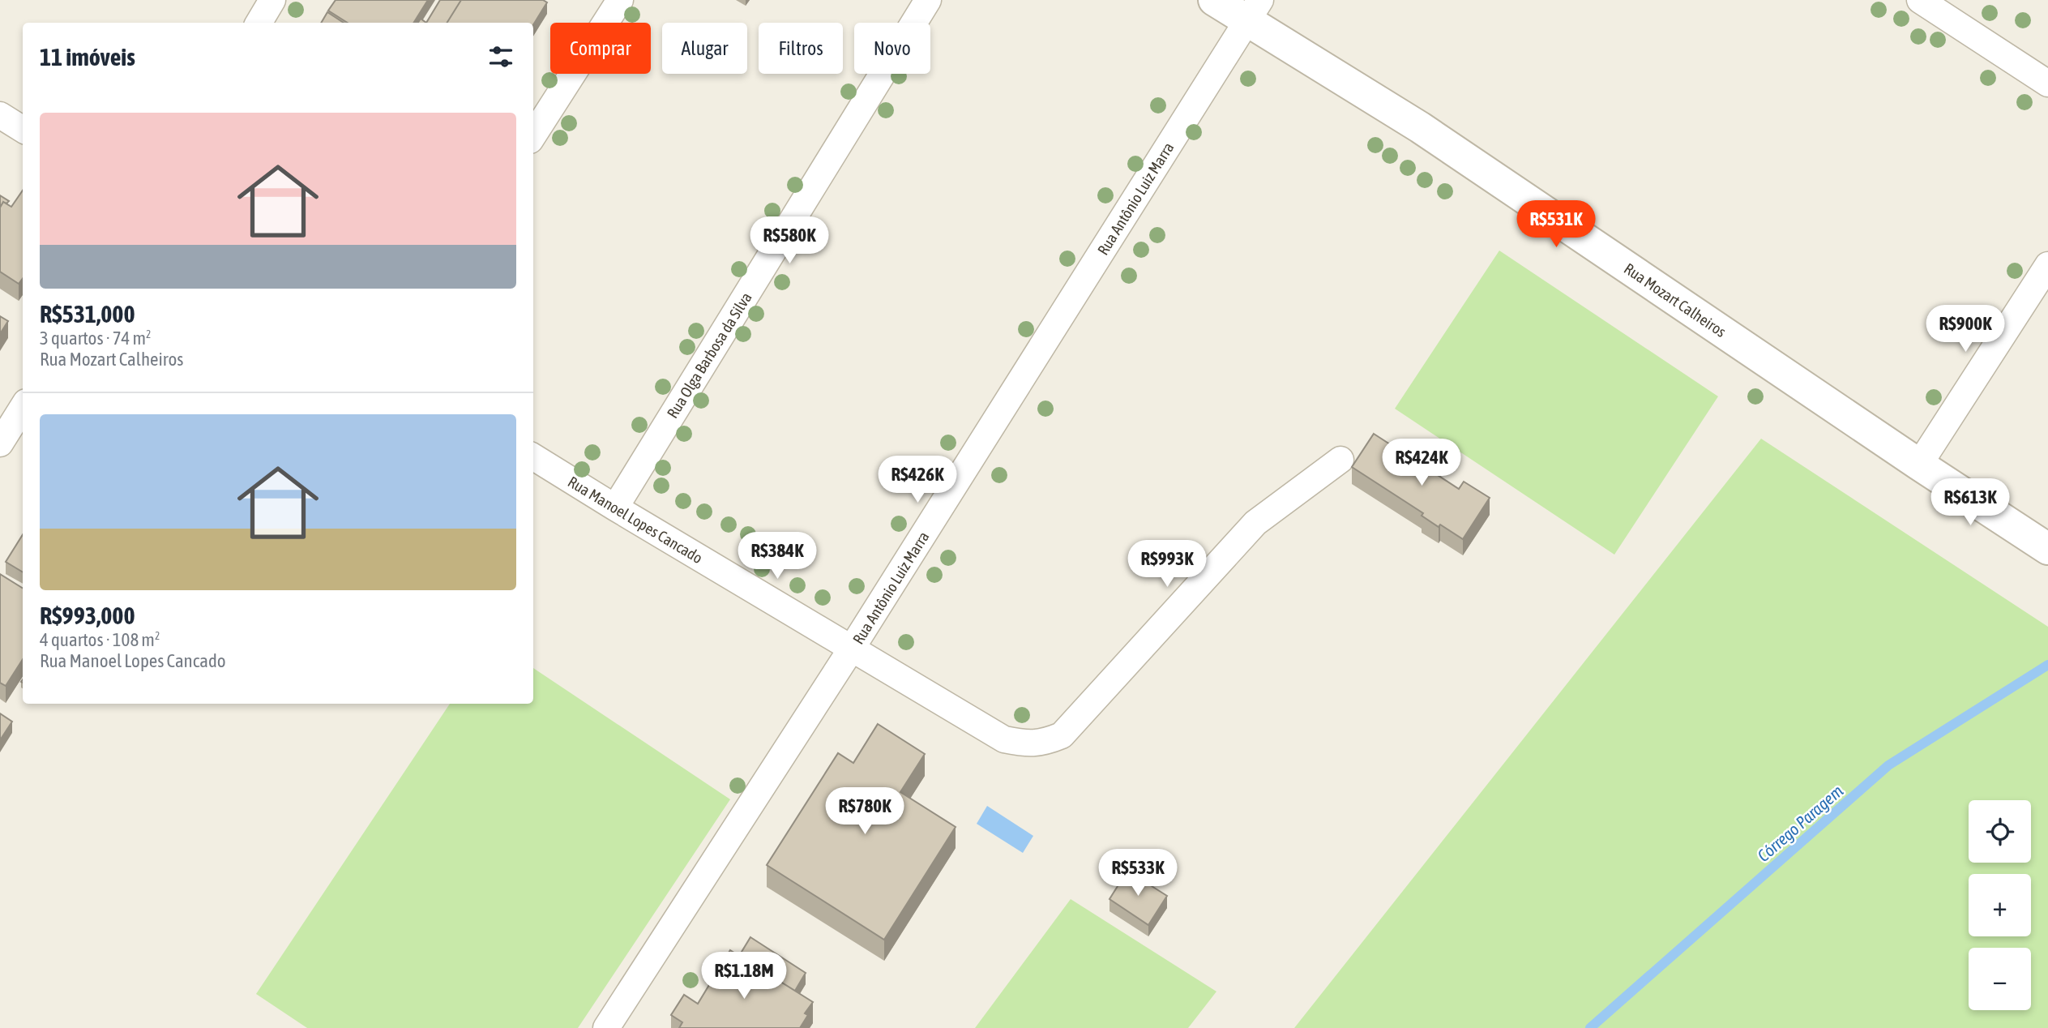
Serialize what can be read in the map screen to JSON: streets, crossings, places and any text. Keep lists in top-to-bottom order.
{
  "streets": {
    "street": [
      "Rua Antônio Luiz Marra",
      "Rua Mozart Calheiros",
      "Rua Olga Barbosa da Silva",
      "Rua Manoel Lopes Cancado"
    ]
  },
  "crossings": [
    ["Rua Antônio Luiz Marra", "Rua Mozart Calheiros"],
    ["Rua Antônio Luiz Marra", "Rua Manoel Lopes Cancado"],
    ["Rua Olga Barbosa da Silva", "Rua Manoel Lopes Cancado"]
  ],
  "water": ["Córrego Paragem"],
  "page": {
    "chip": [
      "Comprar",
      "Alugar",
      "Filtros",
      "Novo"
    ],
    "heading": "11 imóveis",
    "list": [
      {
        "name": "R$531,000",
        "note": "3 quartos · 74 m² · Rua Mozart Calheiros"
      },
      {
        "name": "R$993,000",
        "note": "4 quartos · 108 m² · Rua Manoel Lopes Cancado"
      }
    ],
    "price": [
      "R$531K",
      "R$580K",
      "R$900K",
      "R$424K",
      "R$426K",
      "R$613K",
      "R$384K",
      "R$993K",
      "R$780K",
      "R$533K",
      "R$1.18M"
    ],
    "map_buttons": ["+", "−"]
  }
}
